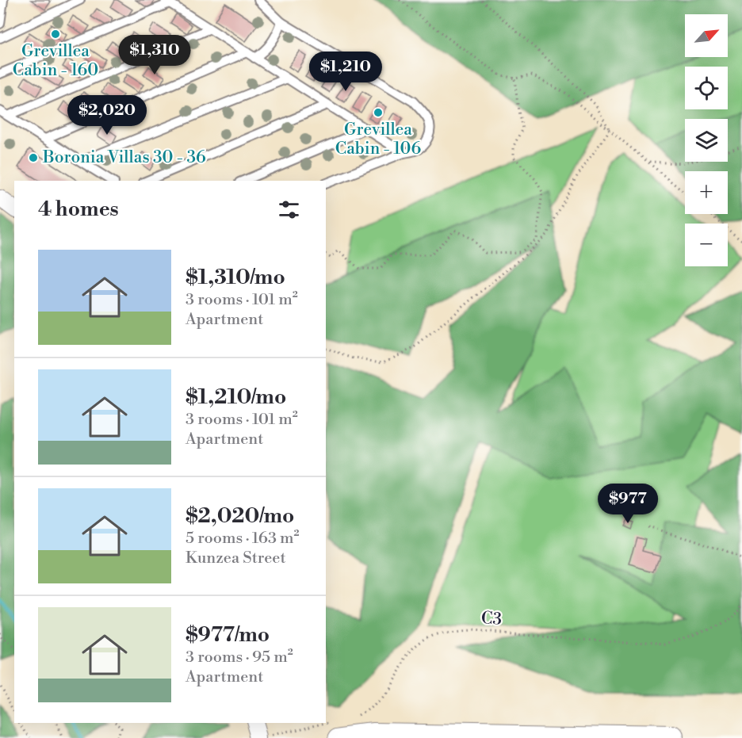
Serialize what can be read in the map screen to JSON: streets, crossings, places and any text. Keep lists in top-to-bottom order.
{
  "streets": {
    "path": ["C3"]
  },
  "places": ["Grevillea Cabin - 160", "Grevillea Cabin - 106", "Boronia Villas 30 - 36"],
  "north": "top right",
  "page": {
    "map_buttons": ["+", "−"],
    "price": [
      "$1,310",
      "$1,210",
      "$2,020",
      "$977"
    ],
    "heading": "4 homes",
    "list": [
      {
        "name": "$1,310/mo",
        "note": "3 rooms · 101 m² · Apartment"
      },
      {
        "name": "$1,210/mo",
        "note": "3 rooms · 101 m² · Apartment"
      },
      {
        "name": "$2,020/mo",
        "note": "5 rooms · 163 m² · Kunzea Street"
      },
      {
        "name": "$977/mo",
        "note": "3 rooms · 95 m² · Apartment"
      }
    ]
  }
}
